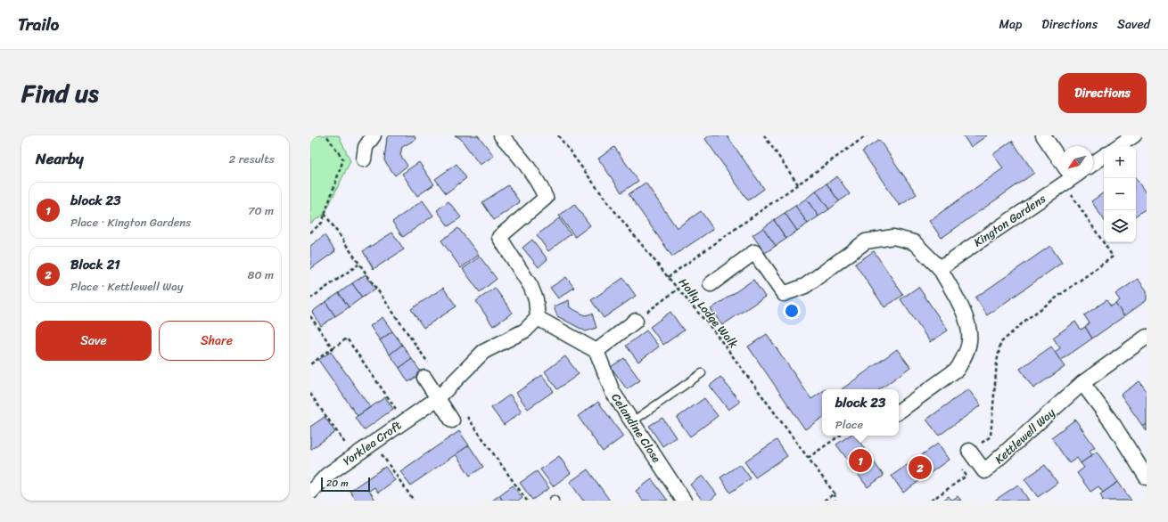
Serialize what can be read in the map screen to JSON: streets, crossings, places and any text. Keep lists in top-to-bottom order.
{
  "streets": {
    "street": [
      "Kington Gardens",
      "Celandine Close",
      "Kettlewell Way",
      "Yorklea Croft"
    ],
    "path": ["Holly Lodge Walk"]
  },
  "scale_bar": "20 m",
  "north": "bottom left",
  "page": {
    "header": "Trailo",
    "nav": ["Map", "Directions", "Saved"],
    "title": "Find us",
    "buttons": [
      "Directions",
      ["Save", "Share"]
    ],
    "heading": ["Nearby", "2 results"],
    "map_buttons": ["+", "−"],
    "list": [
      {
        "mark": "1",
        "name": "block 23",
        "note": "Place · Kington Gardens",
        "value": "70 m"
      },
      {
        "mark": "2",
        "name": "Block 21",
        "note": "Place · Kettlewell Way",
        "value": "80 m"
      }
    ],
    "popup": ["block 23", "Place"],
    "pins": ["1", "2"],
    "scale": "20 m"
  }
}
